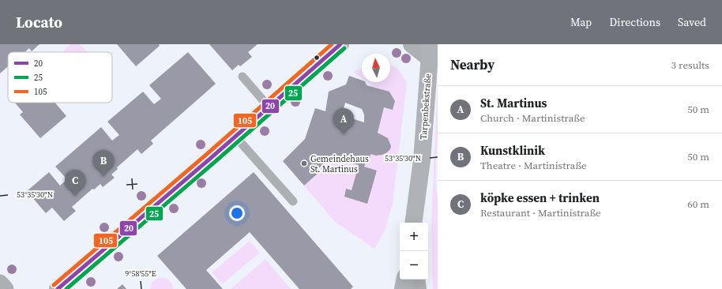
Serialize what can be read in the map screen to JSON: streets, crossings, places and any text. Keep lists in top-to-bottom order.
{
  "streets": {
    "main road": ["Tarpenbekstraße"]
  },
  "places": ["Gemeindehaus St. Martinus"],
  "lines": ["transit line 20", "transit line 105", "transit line 25"],
  "legend": ["20", "25", "105"],
  "north": "top",
  "page": {
    "header": "Locato",
    "nav": ["Map", "Directions", "Saved"],
    "heading": ["Nearby", "3 results"],
    "list": [
      {
        "mark": "A",
        "name": "St. Martinus",
        "note": "Church · Martinistraße",
        "value": "50 m"
      },
      {
        "mark": "B",
        "name": "Kunstklinik",
        "note": "Theatre · Martinistraße",
        "value": "50 m"
      },
      {
        "mark": "C",
        "name": "köpke essen + trinken",
        "note": "Restaurant · Martinistraße",
        "value": "60 m"
      }
    ],
    "pins": ["A", "B", "C"],
    "map_buttons": ["+", "−"]
  },
  "coordinates": ["53°35'30\"N", "9°58'55\"E"]
}
